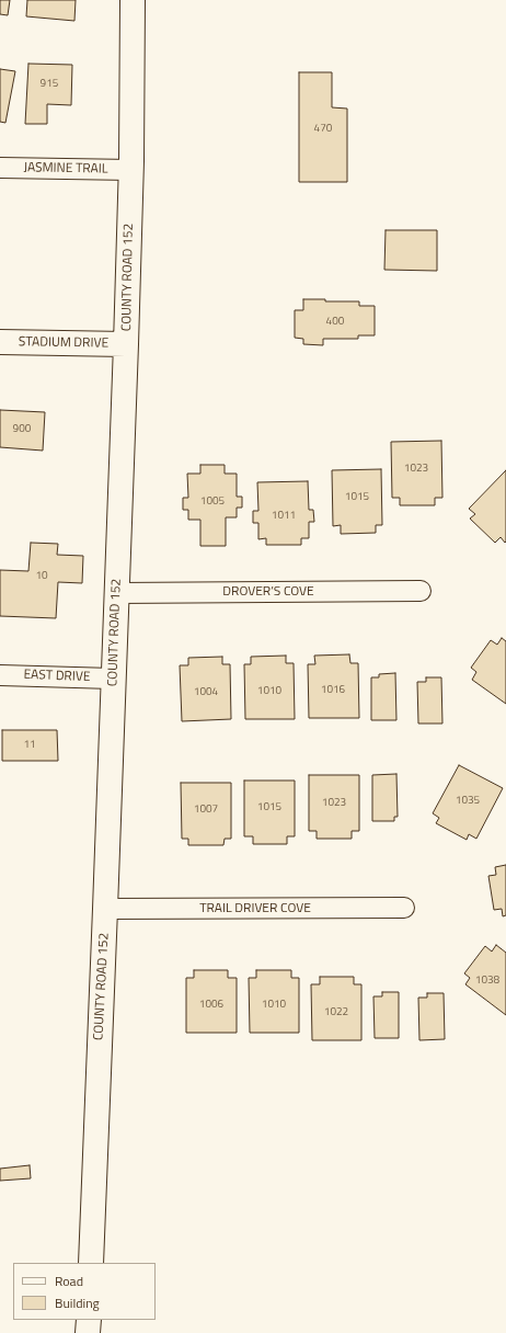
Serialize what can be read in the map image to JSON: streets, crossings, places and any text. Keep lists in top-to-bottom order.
{
  "streets": {
    "street": [
      "JASMINE TRAIL",
      "COUNTY ROAD 152",
      "STADIUM DRIVE",
      "DROVER’S COVE",
      "EAST DRIVE",
      "TRAIL DRIVER COVE"
    ]
  },
  "crossings": [
    ["JASMINE TRAIL", "COUNTY ROAD 152"],
    ["COUNTY ROAD 152", "STADIUM DRIVE"],
    ["COUNTY ROAD 152", "DROVER’S COVE"],
    ["COUNTY ROAD 152", "EAST DRIVE"],
    ["COUNTY ROAD 152", "TRAIL DRIVER COVE"]
  ],
  "house_numbers": [
    "915",
    "470",
    "400",
    "900",
    "1023",
    "1015",
    "1005",
    "1011",
    "10",
    "1016",
    "1010",
    "1004",
    "11",
    "1035",
    "1023",
    "1015",
    "1007",
    "1038",
    "1006",
    "1010",
    "1022"
  ],
  "legend": ["Road", "Building"]
}
